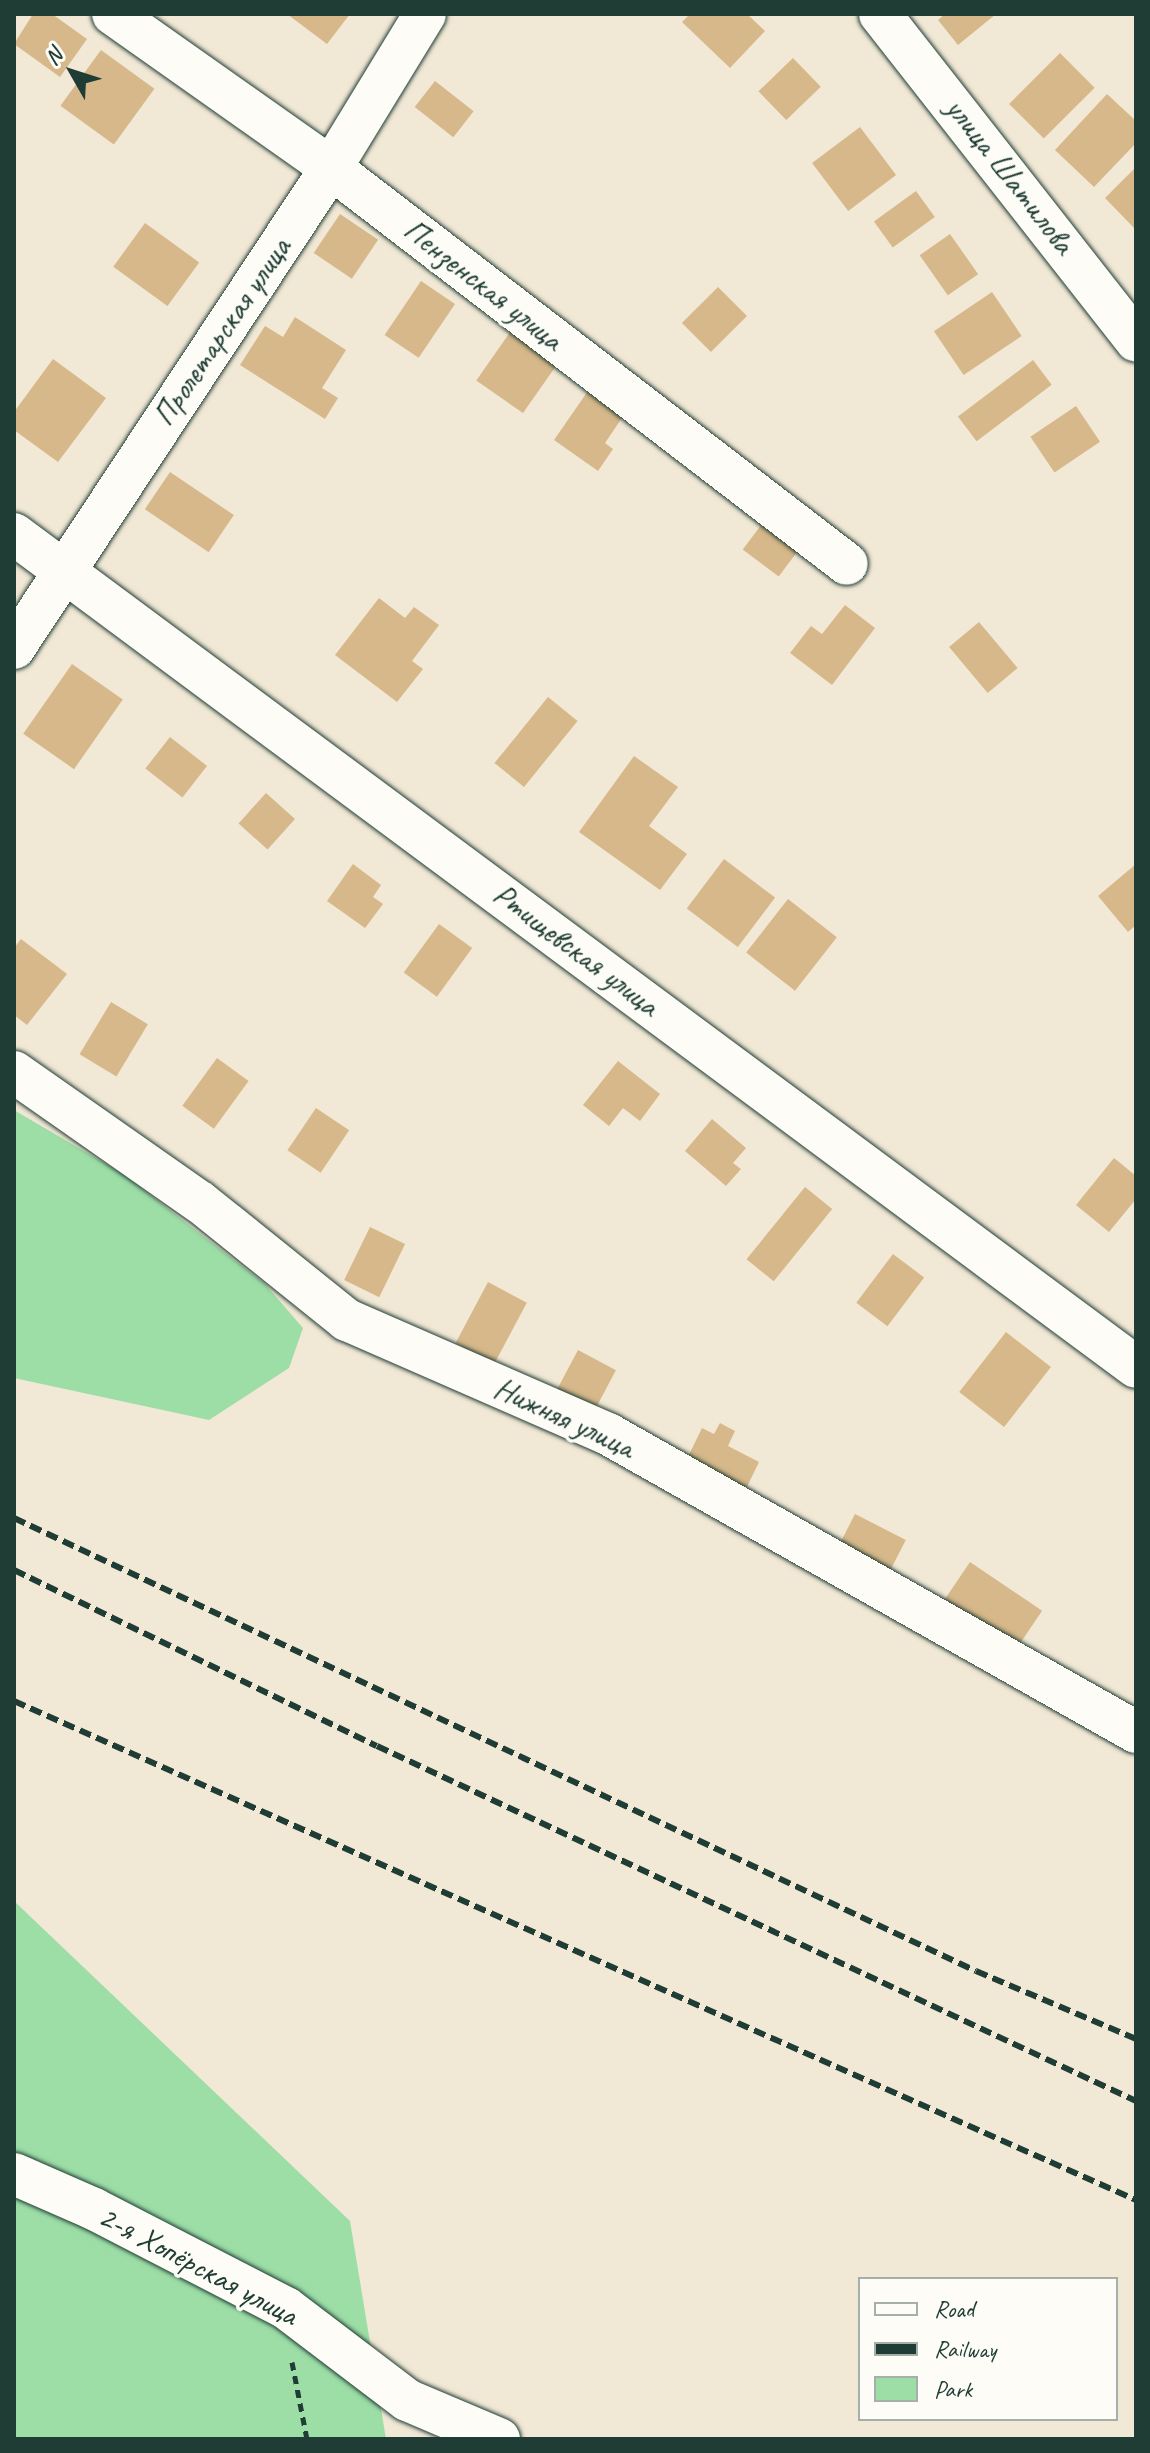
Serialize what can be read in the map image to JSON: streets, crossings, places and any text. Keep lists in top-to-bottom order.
{
  "streets": {
    "street": [
      "улица Шатилова",
      "Пензенская улица",
      "Пролетарская улица",
      "Ртищевская улица",
      "Нижняя улица",
      "2-я Хопёрская улица"
    ]
  },
  "crossings": [
    ["Пензенская улица", "Пролетарская улица"],
    ["Пролетарская улица", "Ртищевская улица"]
  ],
  "legend": ["Road", "Railway", "Park"],
  "north": "top left"
}
